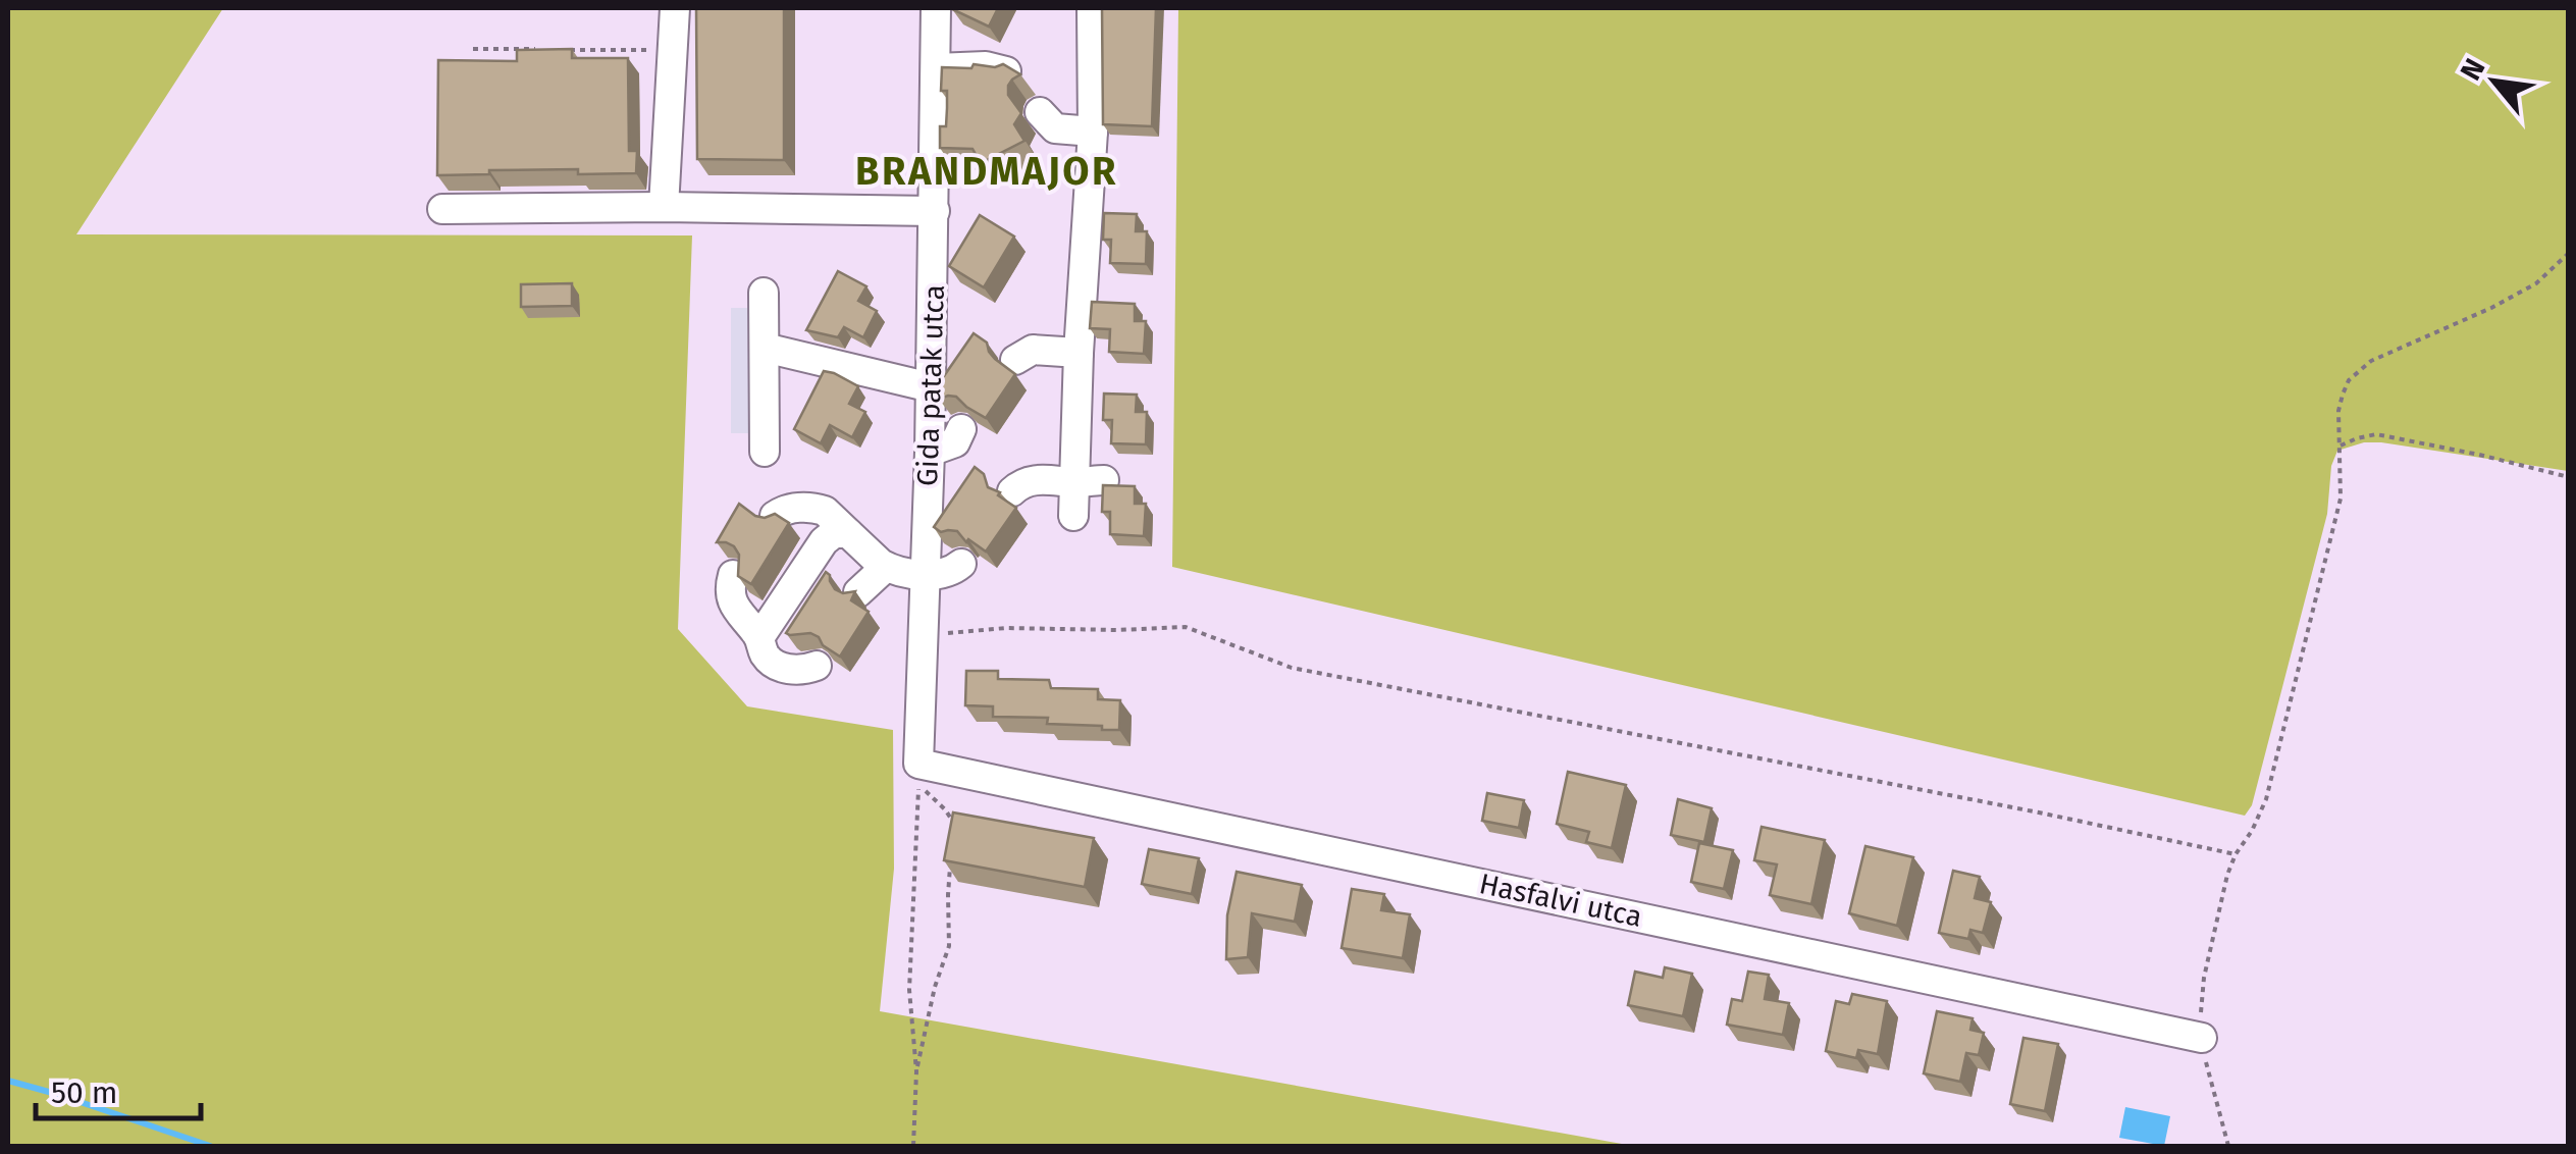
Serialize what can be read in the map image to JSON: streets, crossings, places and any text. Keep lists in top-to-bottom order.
{
  "streets": {
    "street": ["Gida patak utca", "Hasfalvi utca"]
  },
  "crossings": [
    ["Gida patak utca", "Hasfalvi utca"]
  ],
  "districts": ["BRANDMAJOR"],
  "scale_bar": "50 m",
  "north": "top left"
}
